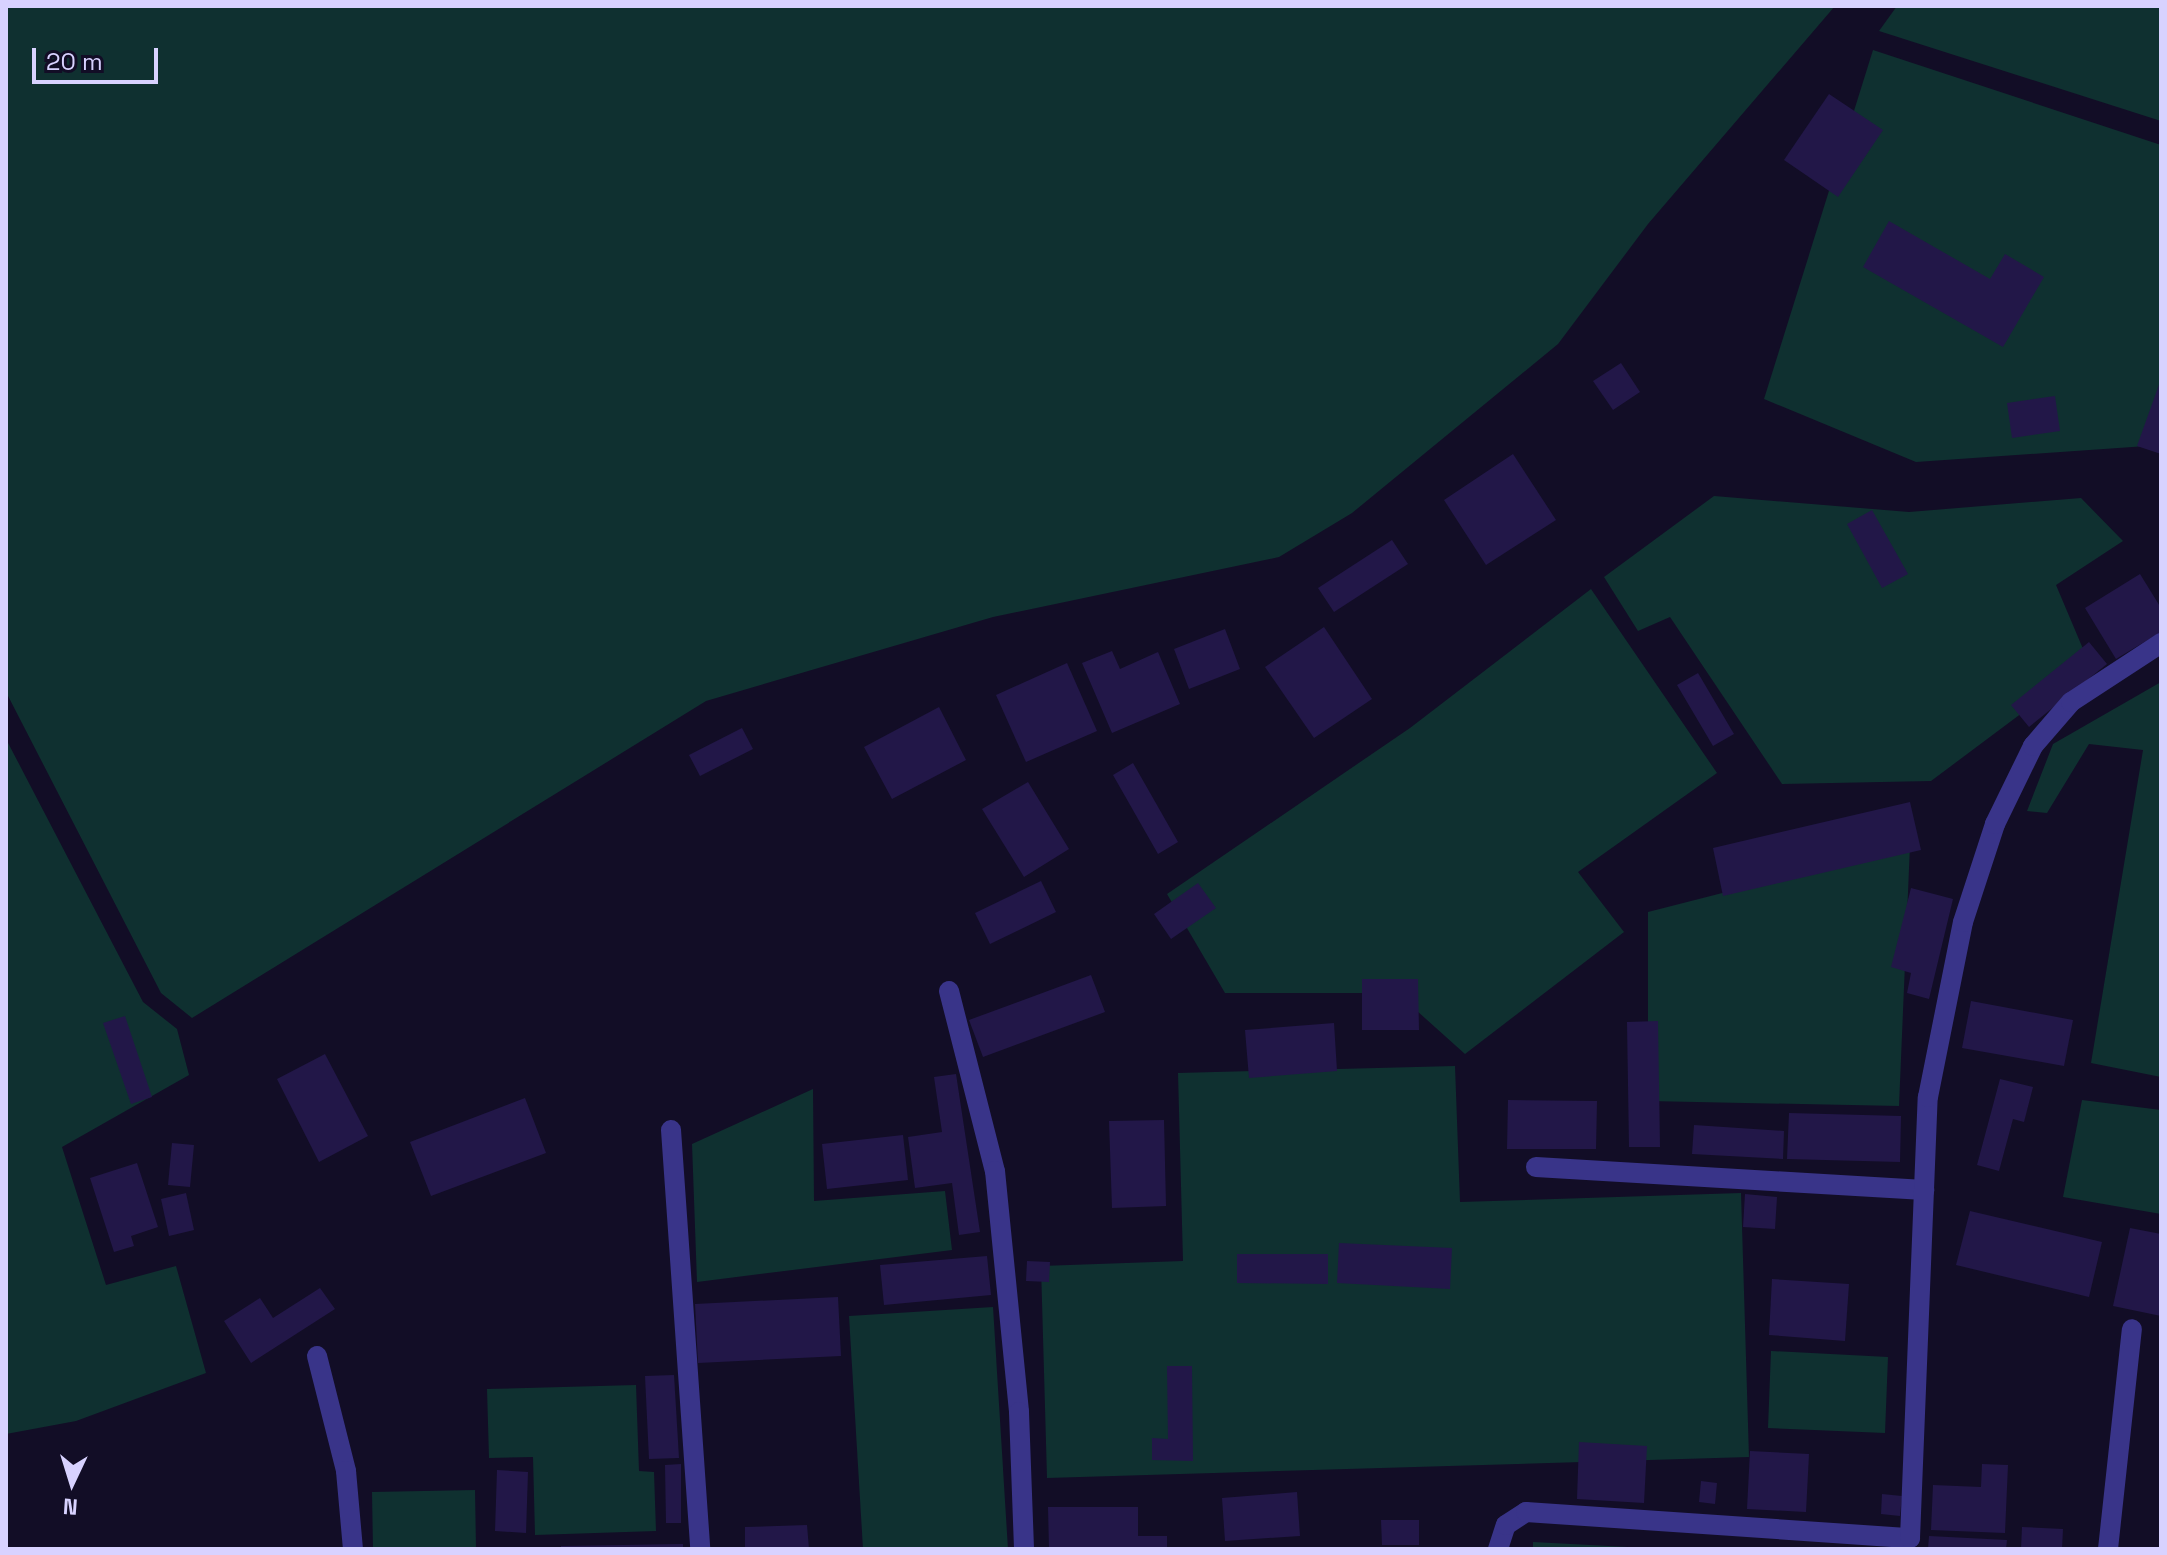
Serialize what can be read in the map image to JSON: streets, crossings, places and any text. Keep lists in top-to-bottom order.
{
  "scale_bar": "20 m",
  "north": "bottom"
}
